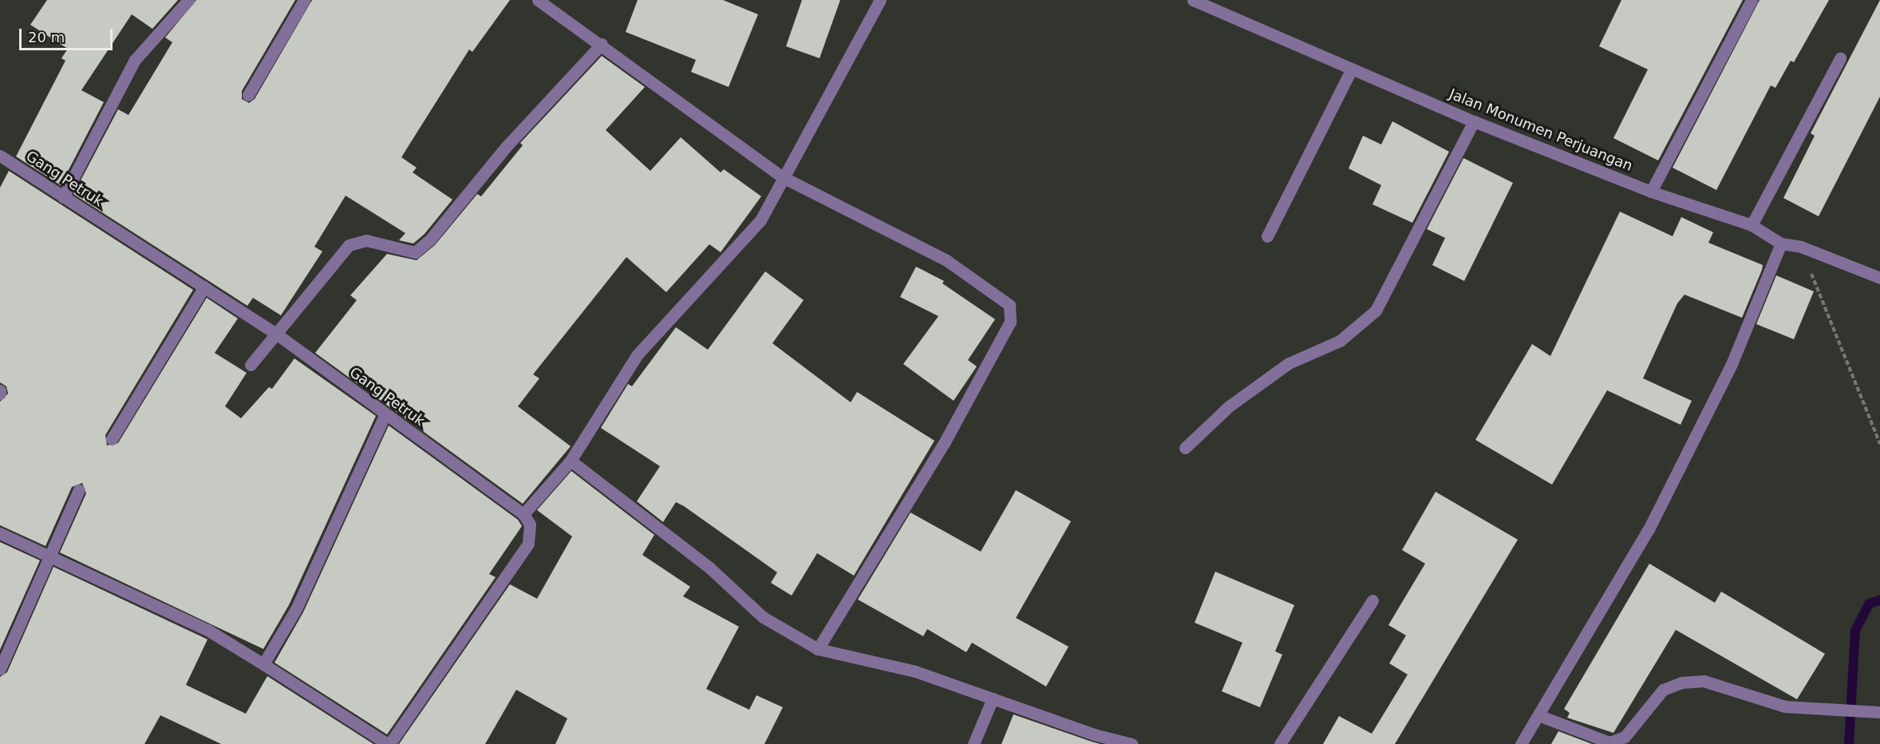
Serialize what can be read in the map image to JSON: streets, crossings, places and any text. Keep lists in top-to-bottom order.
{
  "streets": {
    "street": ["Jalan Monumen Perjuangan", "Gang Petruk"]
  },
  "scale_bar": "20 m"
}
